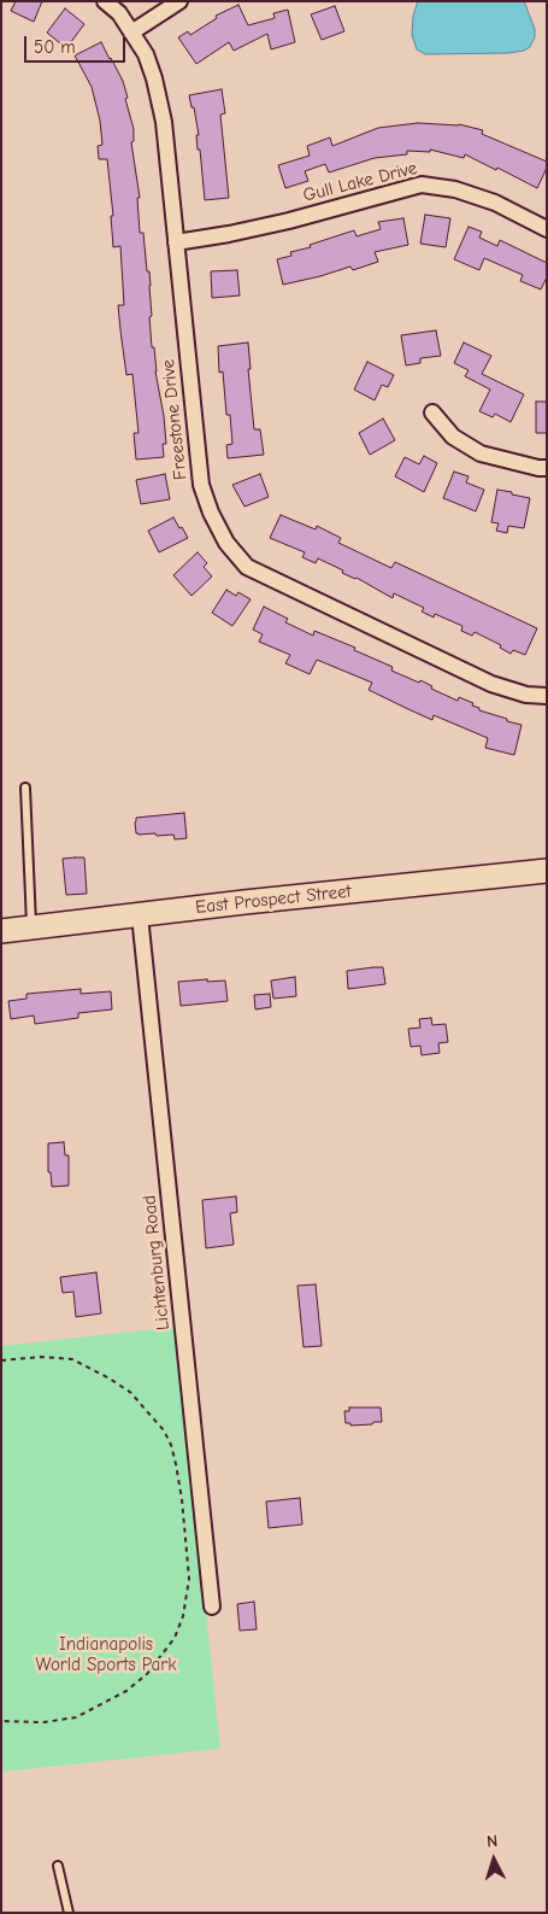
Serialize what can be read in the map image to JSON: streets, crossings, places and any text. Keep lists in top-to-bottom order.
{
  "streets": {
    "street": [
      "Gull Lake Drive",
      "Freestone Drive",
      "East Prospect Street",
      "Lichtenburg Road"
    ]
  },
  "crossings": [
    ["Gull Lake Drive", "Freestone Drive"],
    ["East Prospect Street", "Lichtenburg Road"]
  ],
  "parks": ["Indianapolis World Sports Park"],
  "scale_bar": "50 m",
  "north": "top"
}
